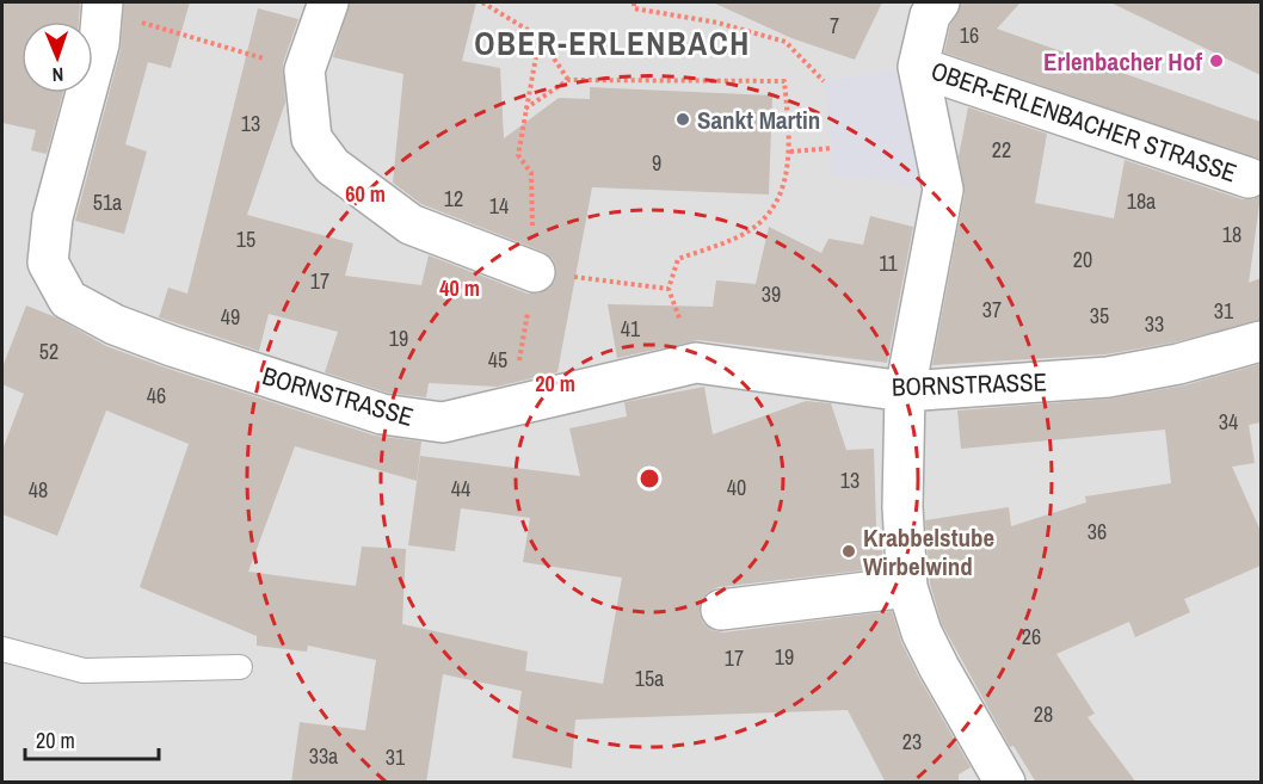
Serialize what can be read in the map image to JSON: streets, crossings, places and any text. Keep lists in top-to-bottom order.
{
  "streets": {
    "street": ["OBER-ERLENBACHER STRASSE", "BORNSTRASSE"]
  },
  "crossings": [
    ["OBER-ERLENBACHER STRASSE", "BORNSTRASSE"]
  ],
  "districts": ["OBER-ERLENBACH"],
  "places": ["Erlenbacher Hof", "Sankt Martin", "Krabbelstube Wirbelwind"],
  "house_numbers": [
    "7",
    "16",
    "13",
    "22",
    "9",
    "12",
    "18a",
    "51a",
    "14",
    "18",
    "15",
    "20",
    "11",
    "17",
    "39",
    "37",
    "31",
    "35",
    "49",
    "33",
    "41",
    "19",
    "52",
    "45",
    "46",
    "34",
    "13",
    "40",
    "44",
    "48",
    "36",
    "26",
    "19",
    "17",
    "15a",
    "28",
    "23",
    "33a",
    "31"
  ],
  "scale_bar": "20 m",
  "north": "bottom",
  "rings": ["60 m", "40 m", "20 m"]
}
